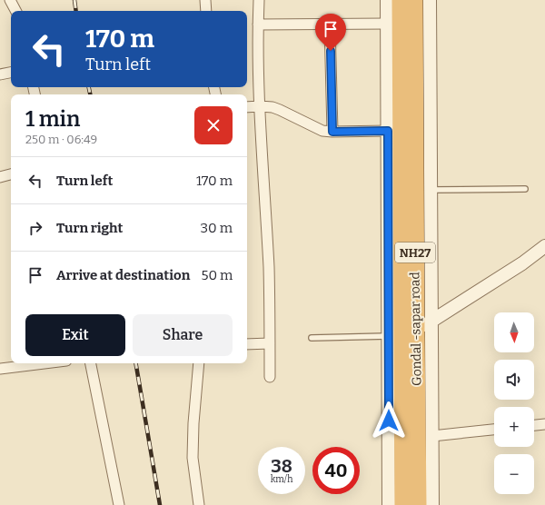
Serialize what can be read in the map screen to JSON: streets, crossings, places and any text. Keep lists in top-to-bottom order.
{
  "streets": {
    "highway": ["NH27", "Gondal -sapar road"]
  },
  "crossings": [
    ["NH27", "Gondal -sapar road"]
  ],
  "north": "bottom",
  "page": {
    "turn": ["170 m", "Turn left"],
    "heading": ["1 min", "250 m · 06:49"],
    "list": [
      {
        "name": "Turn left",
        "value": "170 m"
      },
      {
        "name": "Turn right",
        "value": "30 m"
      },
      {
        "name": "Arrive at destination",
        "value": "50 m"
      }
    ],
    "buttons": ["Exit", "Share"],
    "map_buttons": ["+", "−"],
    "speed": "38 km/h",
    "limit": "40"
  }
}
